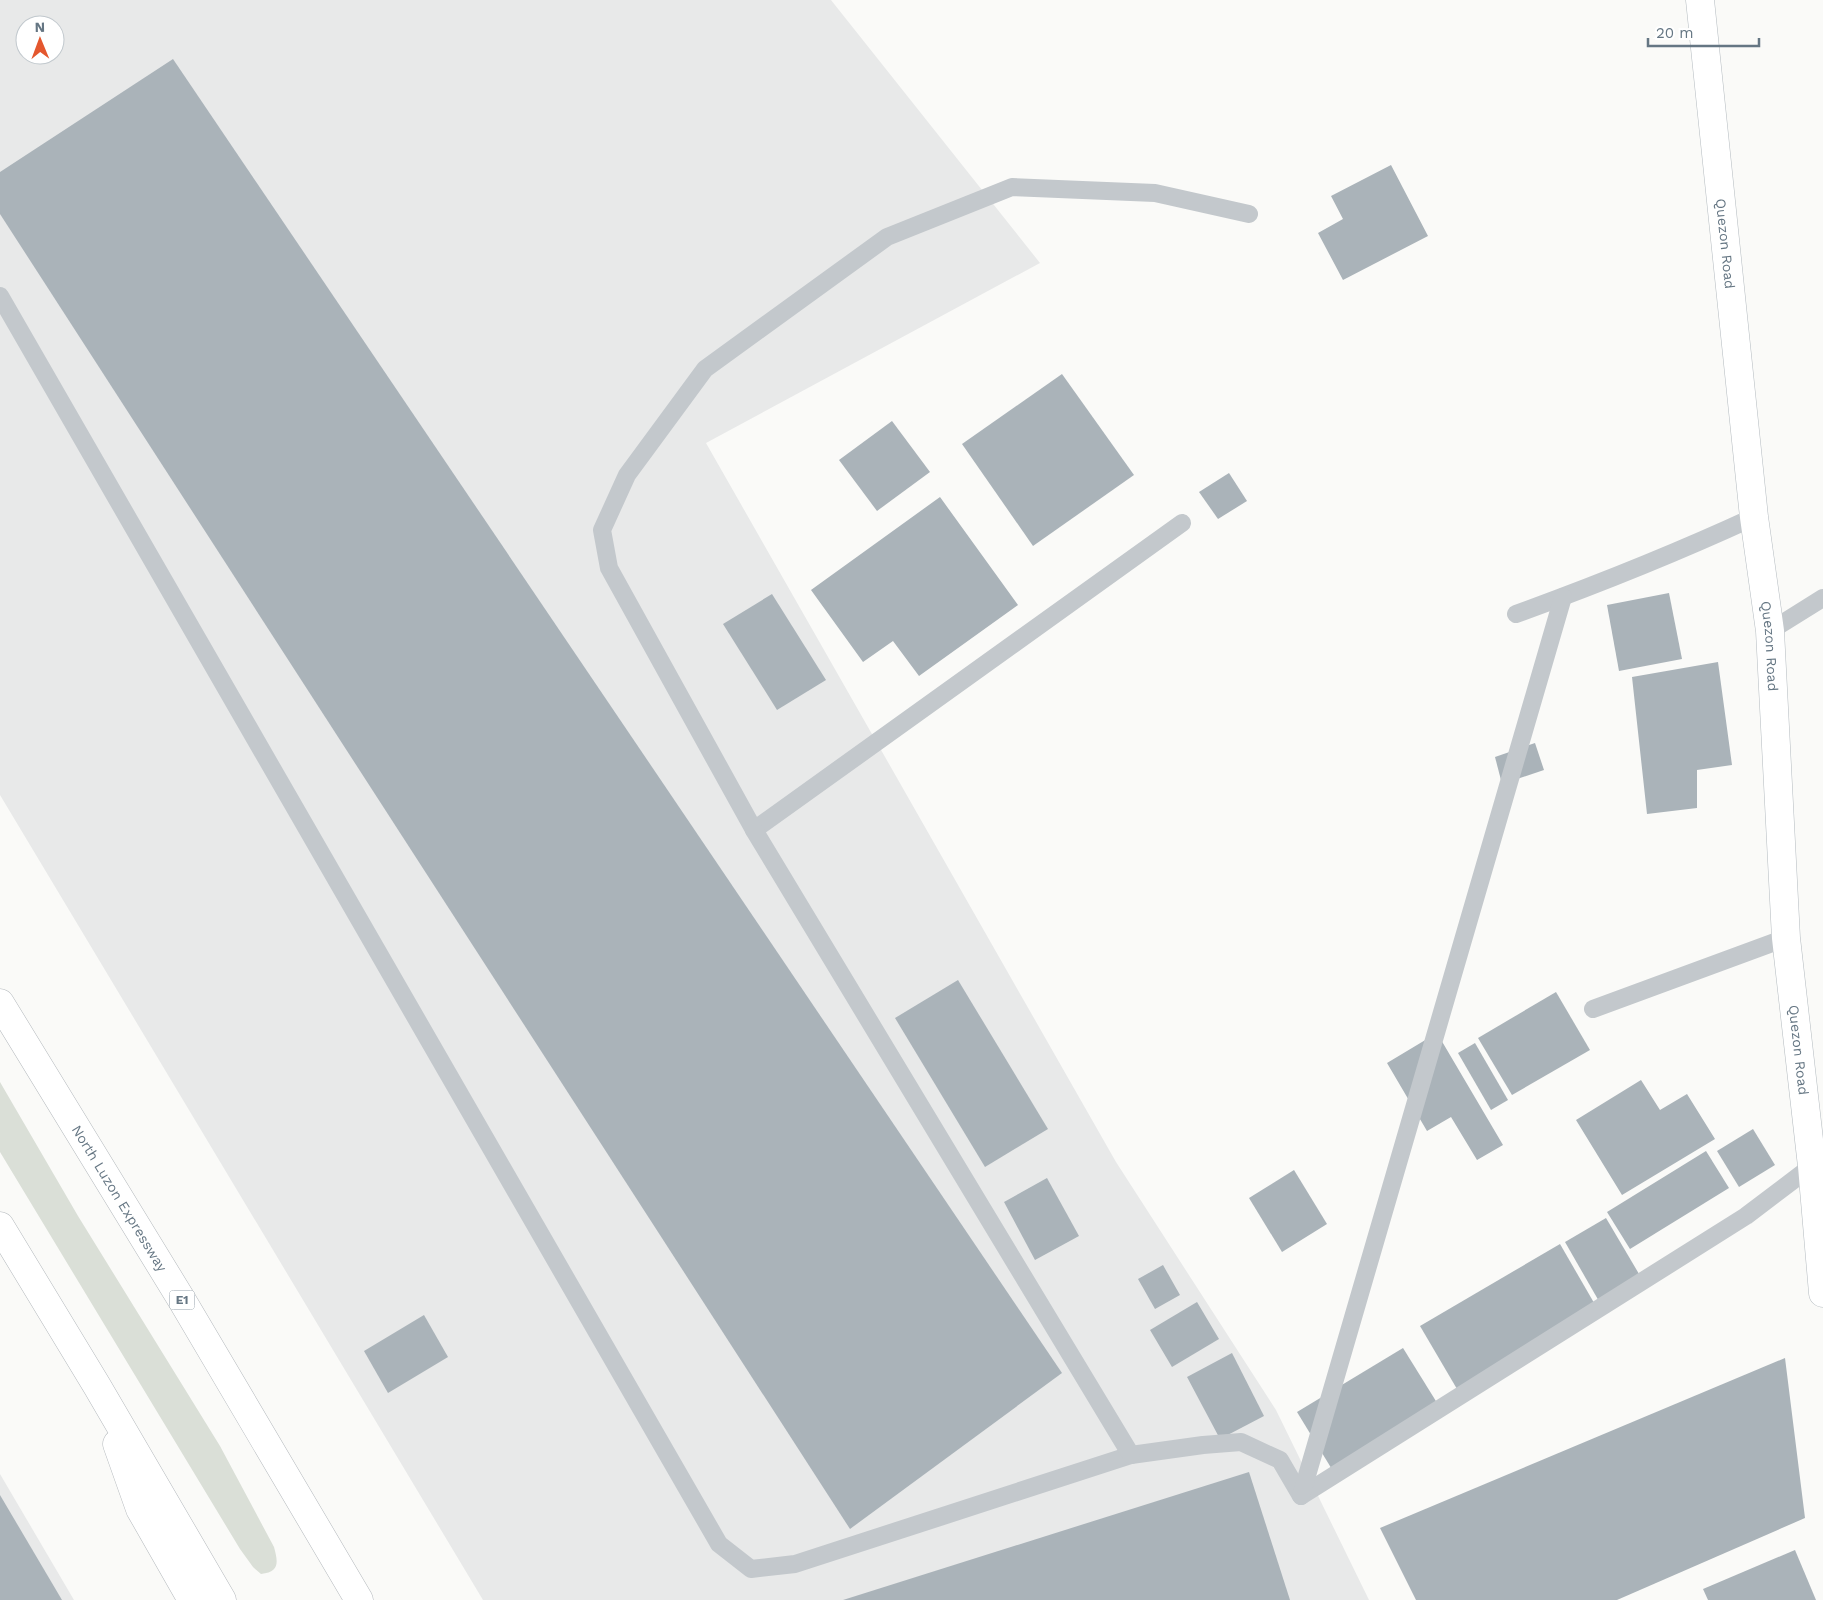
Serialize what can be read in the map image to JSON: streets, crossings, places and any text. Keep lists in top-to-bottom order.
{
  "streets": {
    "main road": ["Quezon Road", "North Luzon Expressway", "E1"]
  },
  "scale_bar": "20 m",
  "north": "top"
}
